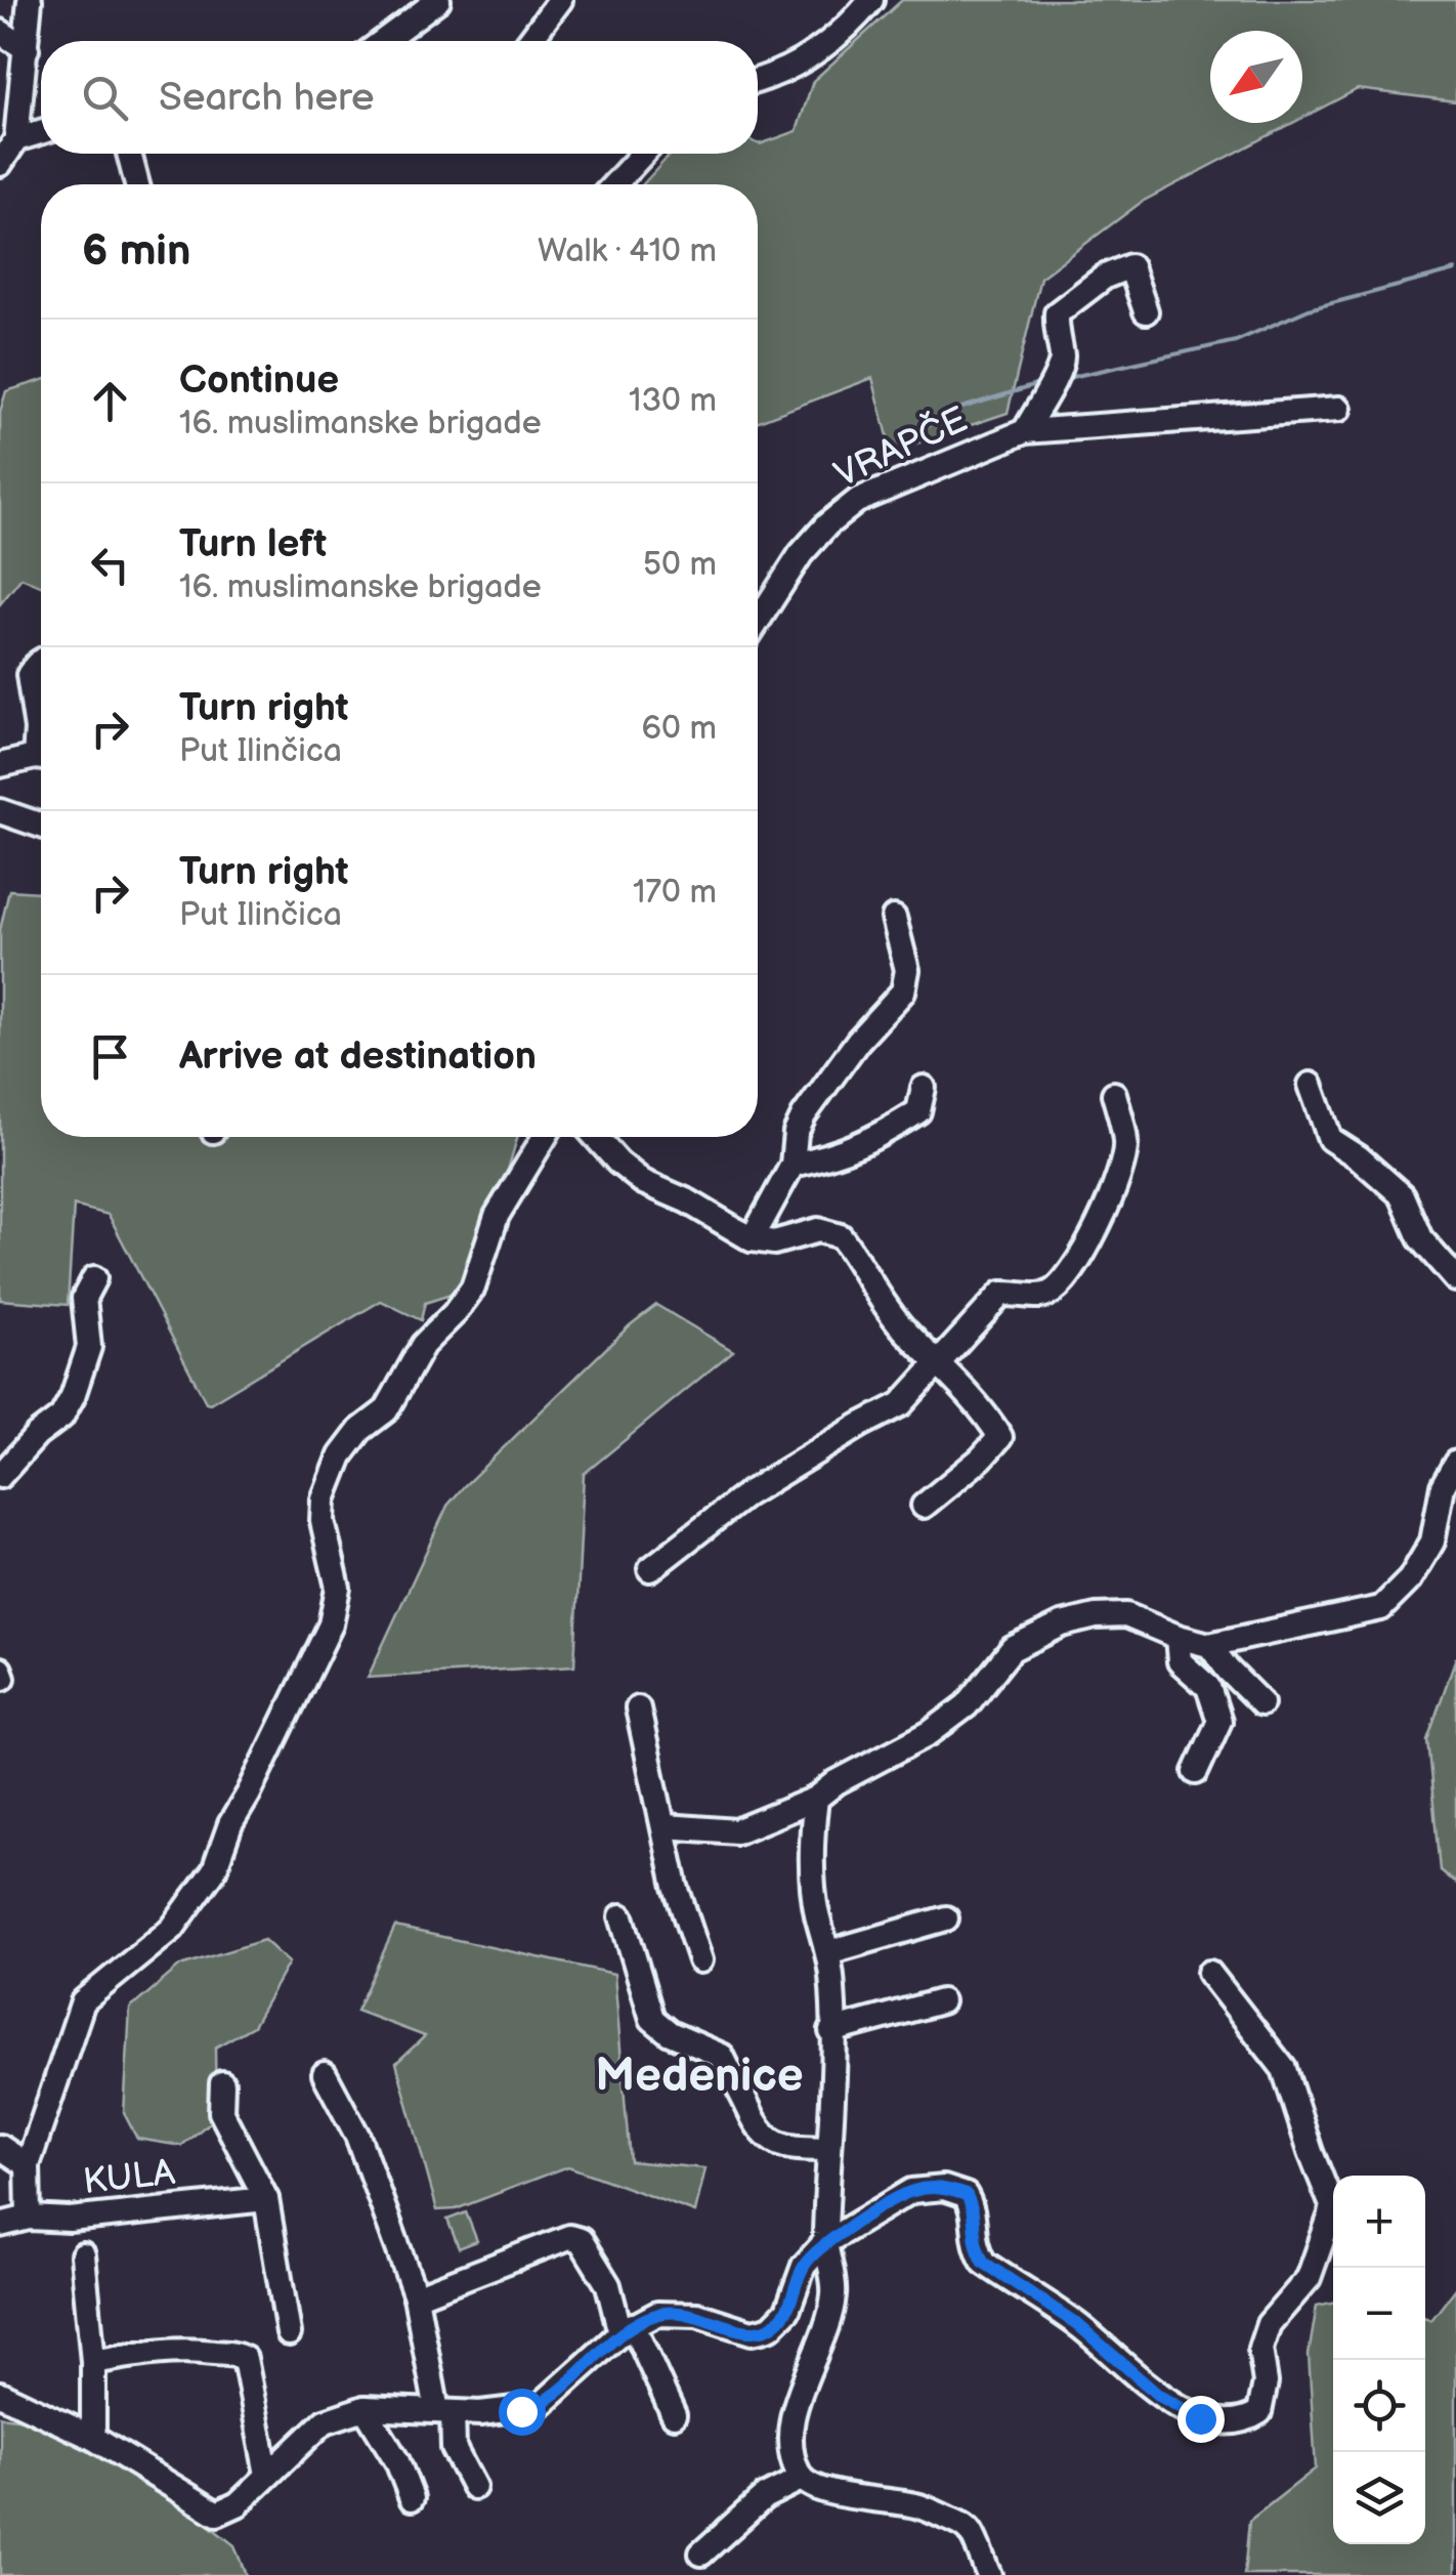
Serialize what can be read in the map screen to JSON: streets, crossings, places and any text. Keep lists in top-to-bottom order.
{
  "streets": {
    "street": ["VRAPČE", "KULA"]
  },
  "districts": ["Medenice"],
  "north": "bottom left",
  "page": {
    "search": "Search here",
    "heading": ["6 min", "Walk · 410 m"],
    "list": [
      ["Continue", "16. muslimanske brigade", "130 m"],
      ["Turn left", "16. muslimanske brigade", "50 m"],
      ["Turn right", "Put Ilinčica", "60 m"],
      ["Turn right", "Put Ilinčica", "170 m"],
      "Arrive at destination"
    ],
    "map_buttons": ["+", "−"]
  }
}
